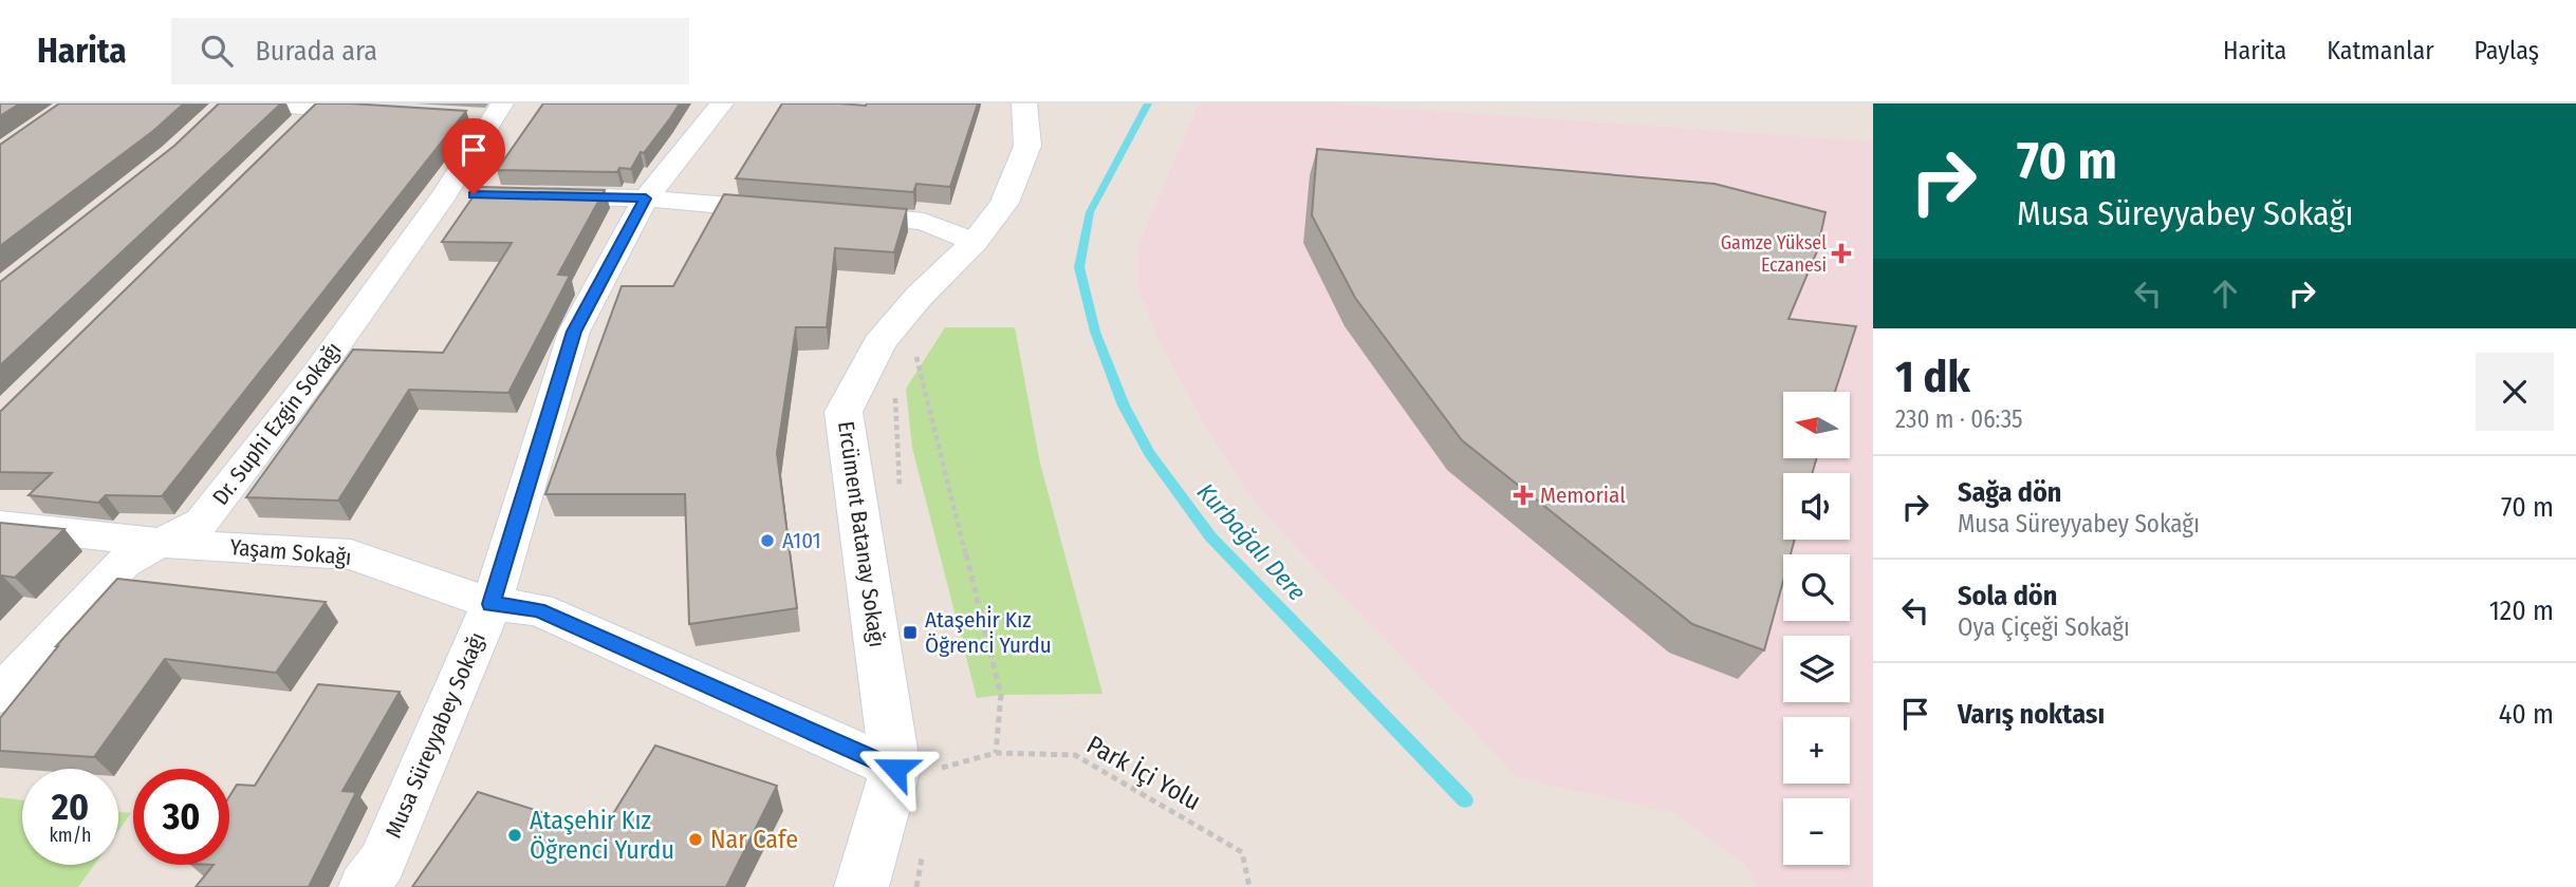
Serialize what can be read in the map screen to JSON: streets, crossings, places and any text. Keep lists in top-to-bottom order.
{
  "streets": {
    "street": [
      "Dr. Suphi Ezgin Sokağı",
      "Ercüment Batanay Sokağı",
      "Yaşam Sokağı",
      "Musa Süreyyabey Sokağı"
    ],
    "path": ["Park İçi Yolu"]
  },
  "crossings": [
    ["Dr. Suphi Ezgin Sokağı", "Yaşam Sokağı"],
    ["Ercüment Batanay Sokağı", "Yaşam Sokağı"],
    ["Yaşam Sokağı", "Musa Süreyyabey Sokağı"]
  ],
  "water": ["Kurbağalı Dere"],
  "places": {
    "health": ["Gamze Yüksel Eczanesi", "Memorial"],
    "other": ["A101", "Ataşehir Kız Öğrenci Yurdu", "Nar Cafe"],
    "transit": ["Ataşehi̇r Kız Öğrenci̇ Yurdu"]
  },
  "north": "left",
  "page": {
    "header": "Harita",
    "search": "Burada ara",
    "nav": ["Harita", "Katmanlar", "Paylaş"],
    "turn": ["70 m", "Musa Süreyyabey Sokağı"],
    "heading": ["1 dk", "230 m · 06:35"],
    "map_buttons": ["+", "−"],
    "list": [
      {
        "name": "Sağa dön",
        "note": "Musa Süreyyabey Sokağı",
        "value": "70 m"
      },
      {
        "name": "Sola dön",
        "note": "Oya Çiçeği Sokağı",
        "value": "120 m"
      },
      {
        "name": "Varış noktası",
        "value": "40 m"
      }
    ],
    "speed": "20 km/h",
    "limit": "30"
  }
}
